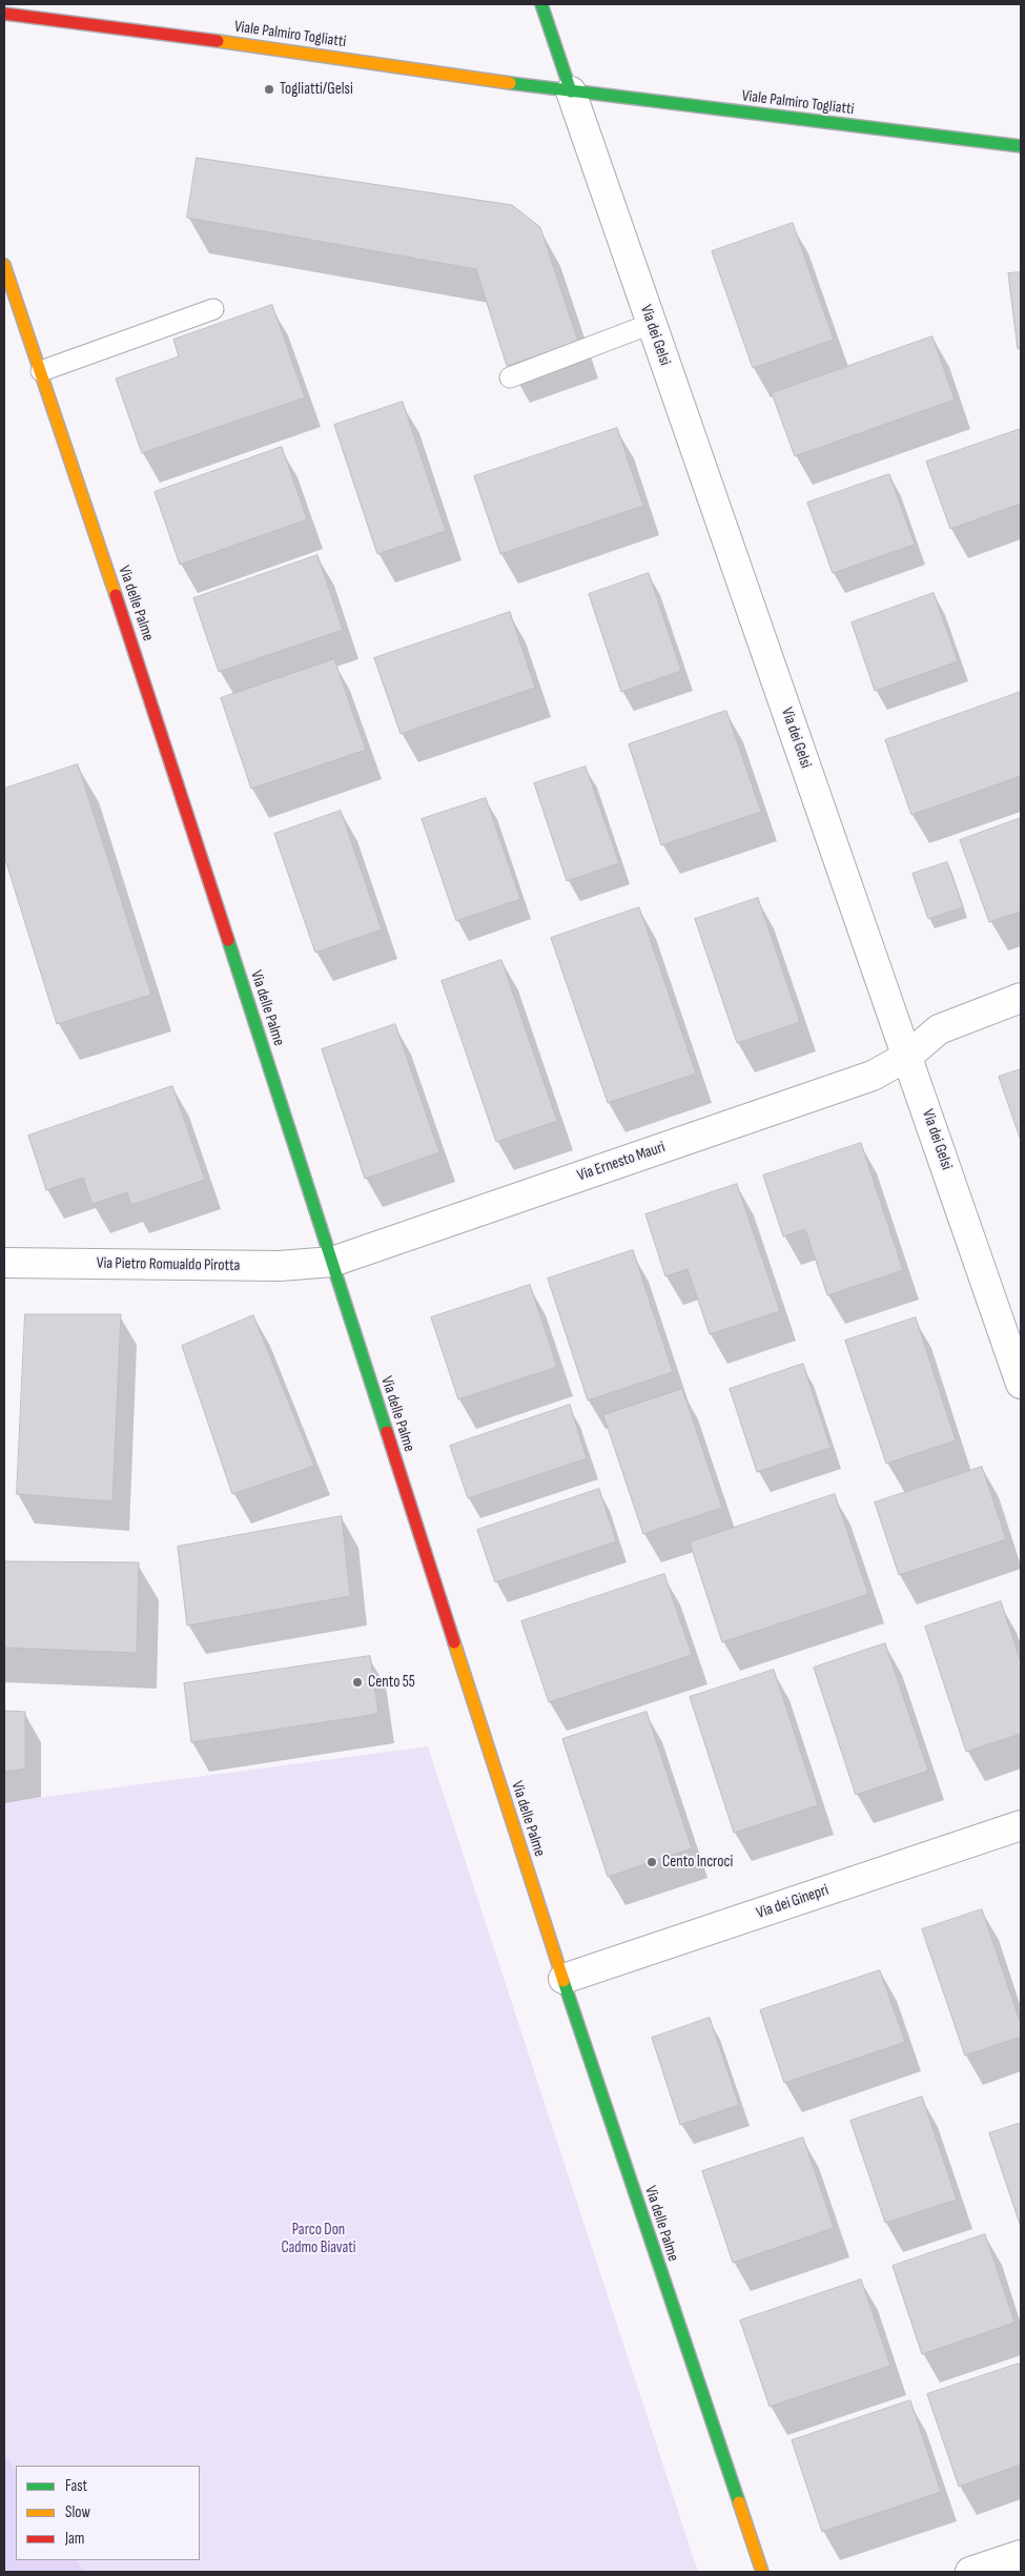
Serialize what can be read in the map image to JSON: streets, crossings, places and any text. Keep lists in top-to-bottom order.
{
  "streets": {
    "street": [
      "Viale Palmiro Togliatti",
      "Via dei Gelsi",
      "Via delle Palme",
      "Via Ernesto Mauri",
      "Via Pietro Romualdo Pirotta",
      "Via dei Ginepri"
    ]
  },
  "crossings": [
    ["Viale Palmiro Togliatti", "Via dei Gelsi"],
    ["Via dei Gelsi", "Via Ernesto Mauri"],
    ["Via delle Palme", "Via Ernesto Mauri"],
    ["Via delle Palme", "Via Pietro Romualdo Pirotta"],
    ["Via delle Palme", "Via dei Ginepri"],
    ["Via Ernesto Mauri", "Via Pietro Romualdo Pirotta"]
  ],
  "parks": ["Parco Don Cadmo Biavati"],
  "places": ["Togliatti/Gelsi", "Cento 55", "Cento Incroci"],
  "legend": ["Fast", "Slow", "Jam"]
}
